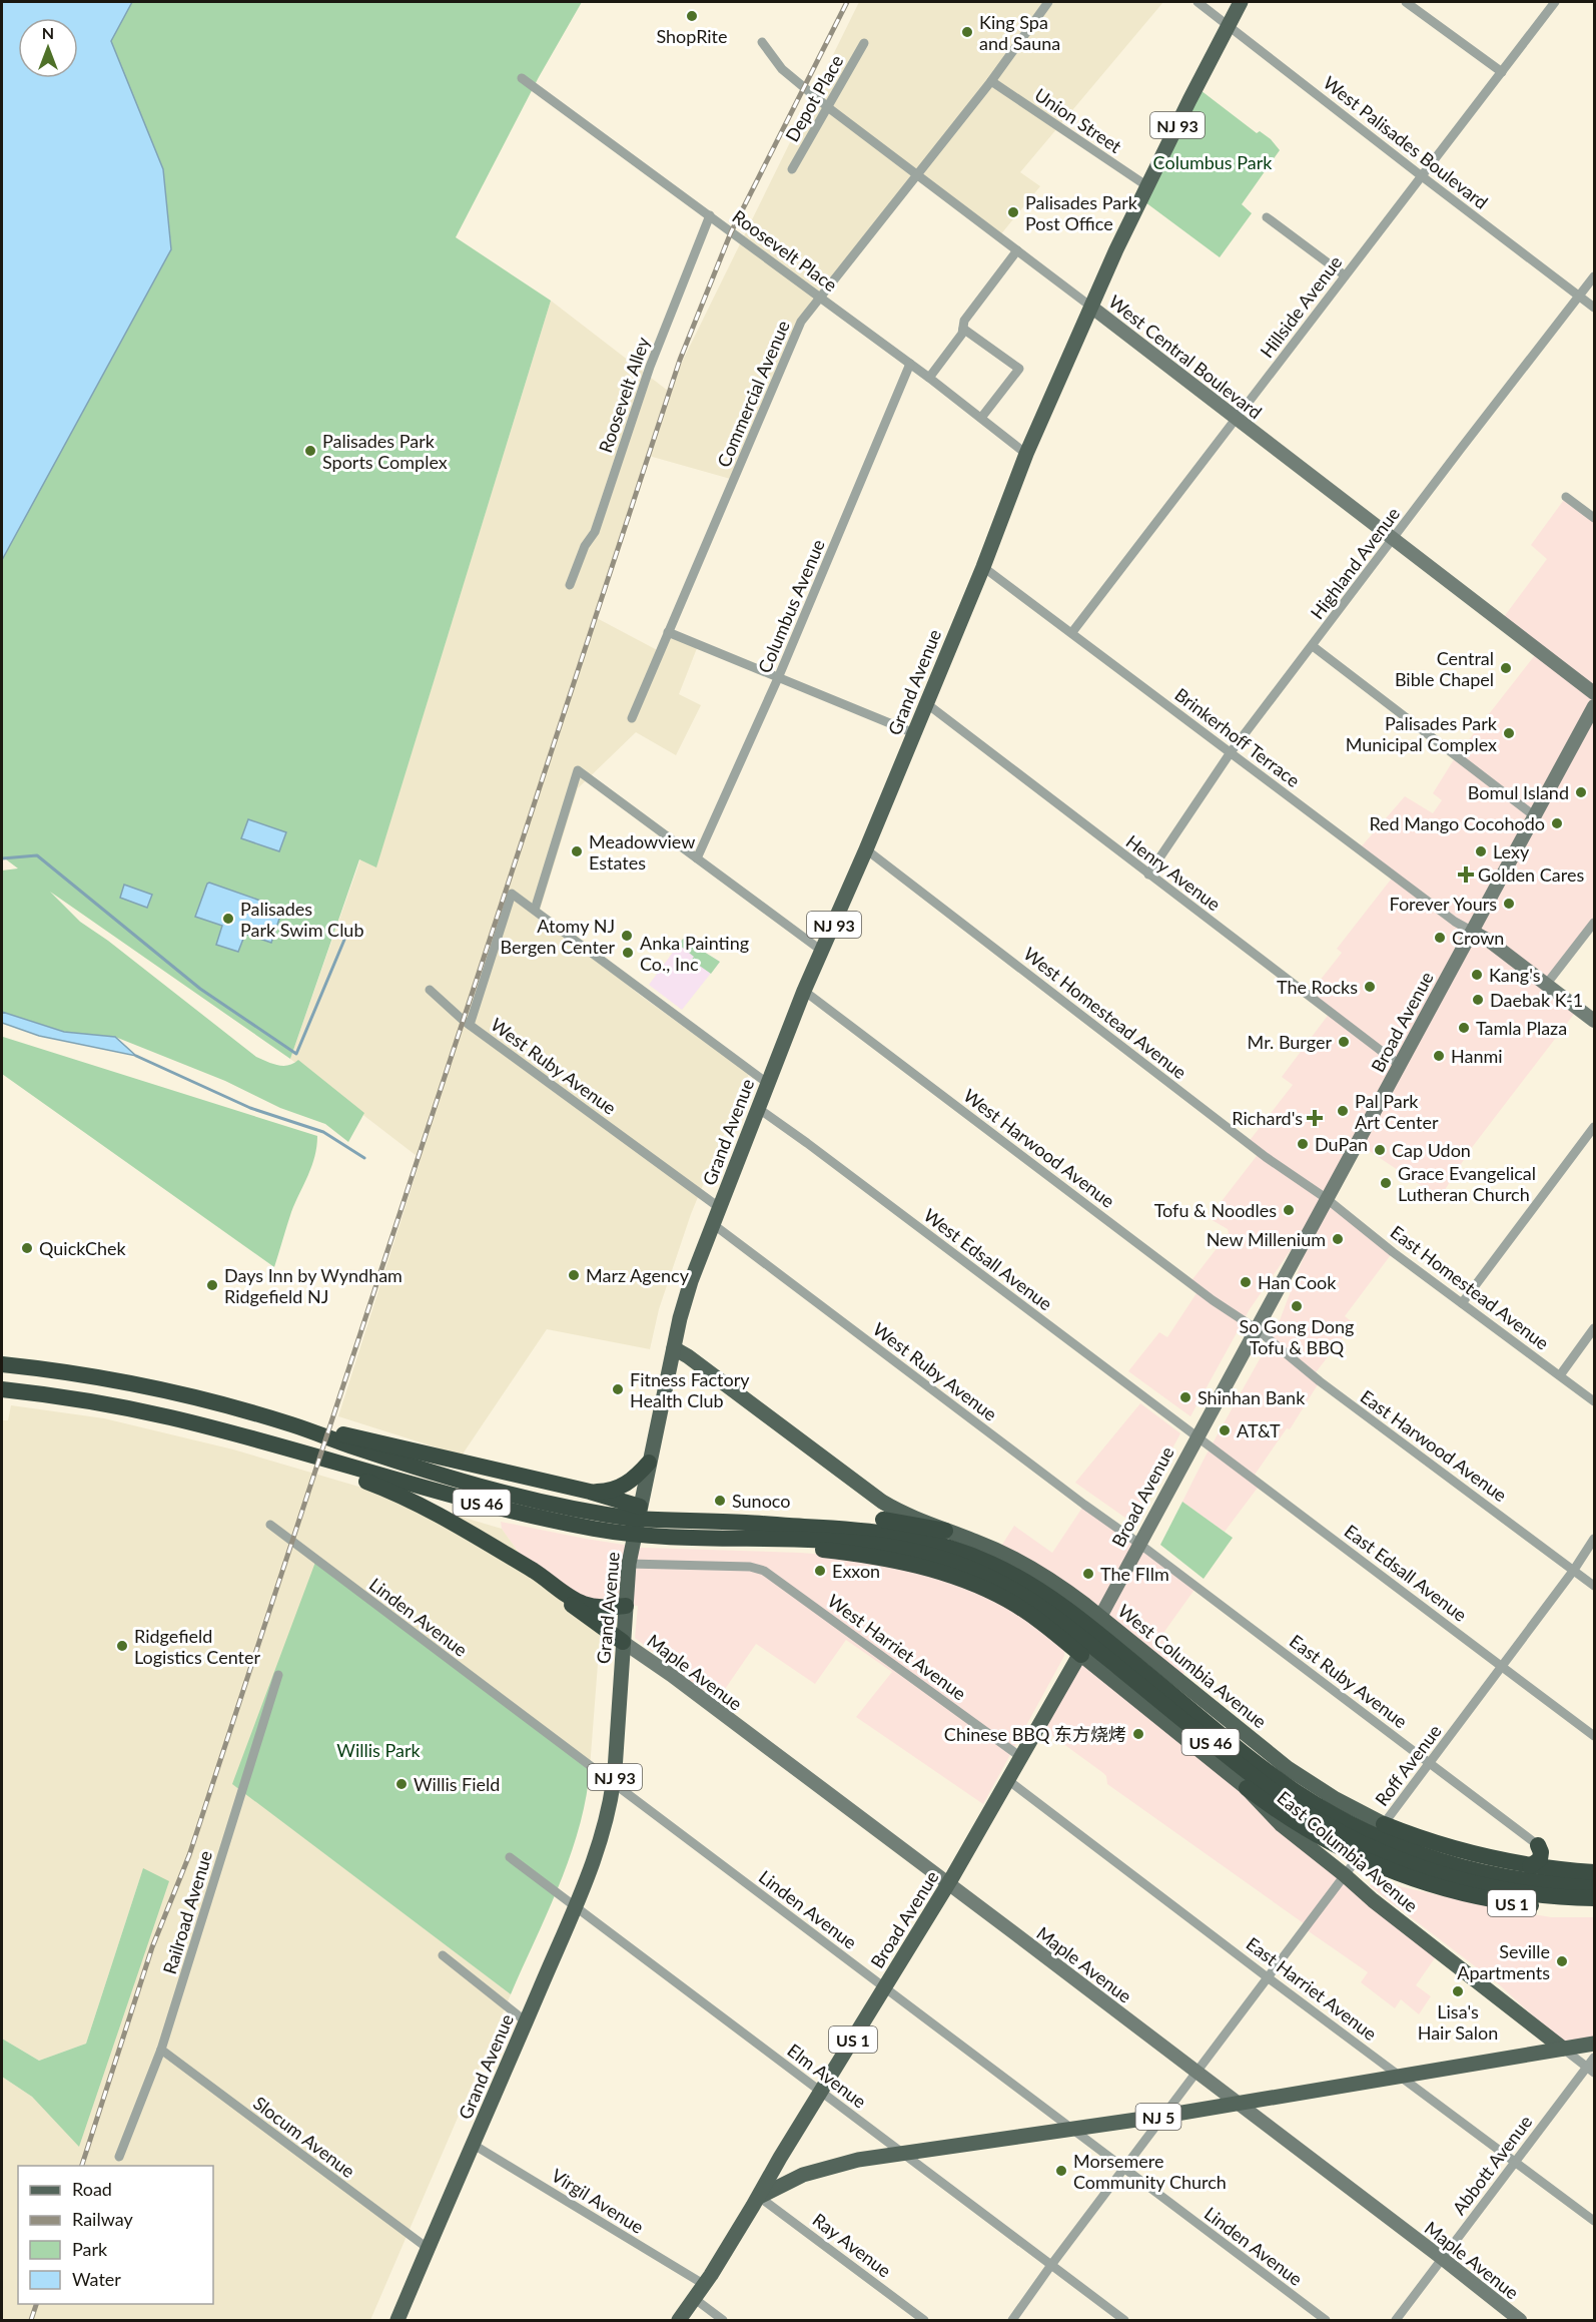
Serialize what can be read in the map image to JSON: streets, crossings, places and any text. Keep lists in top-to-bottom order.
{
  "streets": {
    "highway": ["US 46", "US 1"],
    "main road": [
      "NJ 93",
      "West Central Boulevard",
      "Grand Avenue",
      "Broad Avenue",
      "West Columbia Avenue",
      "Maple Avenue",
      "East Columbia Avenue",
      "NJ 5"
    ],
    "street": [
      "Depot Place",
      "Union Street",
      "West Palisades Boulevard",
      "Roosevelt Place",
      "Hillside Avenue",
      "Commercial Avenue",
      "Roosevelt Alley",
      "Highland Avenue",
      "Columbus Avenue",
      "Brinkerhoff Terrace",
      "Henry Avenue",
      "West Homestead Avenue",
      "West Ruby Avenue",
      "West Harwood Avenue",
      "West Edsall Avenue",
      "East Homestead Avenue",
      "East Harwood Avenue",
      "East Edsall Avenue",
      "Linden Avenue",
      "West Harriet Avenue",
      "East Ruby Avenue",
      "Roff Avenue",
      "Railroad Avenue",
      "East Harriet Avenue",
      "Elm Avenue",
      "Slocum Avenue",
      "Abbott Avenue",
      "Virgil Avenue",
      "Ray Avenue"
    ]
  },
  "crossings": [
    ["Depot Place", "West Central Boulevard"],
    ["Union Street", "Commercial Avenue"],
    ["Union Street", "Grand Avenue"],
    ["West Palisades Boulevard", "Hillside Avenue"],
    ["West Palisades Boulevard", "Highland Avenue"],
    ["West Palisades Boulevard", "Grand Avenue"],
    ["Roosevelt Place", "Commercial Avenue"],
    ["Roosevelt Place", "Roosevelt Alley"],
    ["Roosevelt Place", "Columbus Avenue"],
    ["Roosevelt Place", "Grand Avenue"],
    ["Hillside Avenue", "West Central Boulevard"],
    ["Hillside Avenue", "Brinkerhoff Terrace"],
    ["West Central Boulevard", "Commercial Avenue"],
    ["West Central Boulevard", "Highland Avenue"],
    ["West Central Boulevard", "Grand Avenue"],
    ["Highland Avenue", "Brinkerhoff Terrace"],
    ["Highland Avenue", "Henry Avenue"],
    ["Grand Avenue", "Brinkerhoff Terrace"],
    ["Grand Avenue", "Henry Avenue"],
    ["Grand Avenue", "West Homestead Avenue"],
    ["Grand Avenue", "West Ruby Avenue"],
    ["Grand Avenue", "West Harwood Avenue"],
    ["Grand Avenue", "West Edsall Avenue"],
    ["Grand Avenue", "Linden Avenue"],
    ["Grand Avenue", "West Harriet Avenue"],
    ["Grand Avenue", "West Columbia Avenue"],
    ["Grand Avenue", "Maple Avenue"],
    ["Grand Avenue", "Elm Avenue"],
    ["Grand Avenue", "Slocum Avenue"],
    ["Grand Avenue", "Virgil Avenue"],
    ["Brinkerhoff Terrace", "Broad Avenue"],
    ["Henry Avenue", "Broad Avenue"],
    ["West Homestead Avenue", "Broad Avenue"],
    ["West Homestead Avenue", "East Homestead Avenue"],
    ["Broad Avenue", "West Ruby Avenue"],
    ["Broad Avenue", "West Harwood Avenue"],
    ["Broad Avenue", "West Edsall Avenue"],
    ["Broad Avenue", "East Homestead Avenue"],
    ["Broad Avenue", "East Harwood Avenue"],
    ["Broad Avenue", "East Edsall Avenue"],
    ["Broad Avenue", "Linden Avenue"],
    ["Broad Avenue", "West Harriet Avenue"],
    ["Broad Avenue", "West Columbia Avenue"],
    ["Broad Avenue", "Maple Avenue"],
    ["Broad Avenue", "East Ruby Avenue"],
    ["Broad Avenue", "East Columbia Avenue"],
    ["Broad Avenue", "East Harriet Avenue"],
    ["Broad Avenue", "Elm Avenue"],
    ["Broad Avenue", "NJ 5"],
    ["Broad Avenue", "Virgil Avenue"],
    ["Broad Avenue", "Ray Avenue"],
    ["West Ruby Avenue", "East Ruby Avenue"],
    ["West Harwood Avenue", "East Harwood Avenue"],
    ["West Edsall Avenue", "East Edsall Avenue"],
    ["East Harwood Avenue", "Roff Avenue"],
    ["US 46", "US 1"],
    ["East Edsall Avenue", "Roff Avenue"],
    ["Linden Avenue", "Roff Avenue"],
    ["Linden Avenue", "NJ 5"],
    ["West Columbia Avenue", "Roff Avenue"],
    ["West Columbia Avenue", "US 1"],
    ["Maple Avenue", "Roff Avenue"],
    ["Maple Avenue", "NJ 5"],
    ["Maple Avenue", "Abbott Avenue"],
    ["East Ruby Avenue", "Roff Avenue"],
    ["Roff Avenue", "East Columbia Avenue"],
    ["Roff Avenue", "US 1"],
    ["Roff Avenue", "East Harriet Avenue"],
    ["Roff Avenue", "Elm Avenue"],
    ["Roff Avenue", "NJ 5"],
    ["East Columbia Avenue", "US 1"],
    ["East Columbia Avenue", "NJ 5"],
    ["East Columbia Avenue", "Abbott Avenue"],
    ["Railroad Avenue", "Slocum Avenue"],
    ["East Harriet Avenue", "NJ 5"],
    ["East Harriet Avenue", "Abbott Avenue"],
    ["Elm Avenue", "NJ 5"],
    ["NJ 5", "Ray Avenue"]
  ],
  "parks": ["Columbus Park", "Willis Park"],
  "places": {
    "other": [
      "ShopRite",
      "King Spa and Sauna",
      "Palisades Park Post Office",
      "Palisades Park Sports Complex",
      "Central Bible Chapel",
      "Palisades Park Municipal Complex",
      "Bomul Island",
      "Red Mango Cocohodo",
      "Meadowview Estates",
      "Lexy",
      "Forever Yours",
      "Palisades Park Swim Club",
      "Atomy NJ Bergen Center",
      "Crown",
      "Anka Painting Co., Inc",
      "Kang's",
      "The Rocks",
      "Daebak K-1",
      "Tamla Plaza",
      "Mr. Burger",
      "Hanmi",
      "Pal Park Art Center",
      "DuPan",
      "Cap Udon",
      "Grace Evangelical Lutheran Church",
      "Tofu & Noodles",
      "New Millenium",
      "QuickChek",
      "Marz Agency",
      "Han Cook",
      "Days Inn by Wyndham Ridgefield NJ",
      "So Gong Dong Tofu & BBQ",
      "Fitness Factory Health Club",
      "Shinhan Bank",
      "AT&T",
      "Sunoco",
      "Exxon",
      "The FIlm",
      "Ridgefield Logistics Center",
      "Chinese BBQ 东方烧烤",
      "Willis Field",
      "Seville Apartments",
      "Lisa's Hair Salon",
      "Morsemere Community Church"
    ],
    "health": ["Golden Cares", "Richard's"]
  },
  "legend": [
    "Road",
    "Railway",
    "Park",
    "Water"
  ],
  "north": "top"
}
